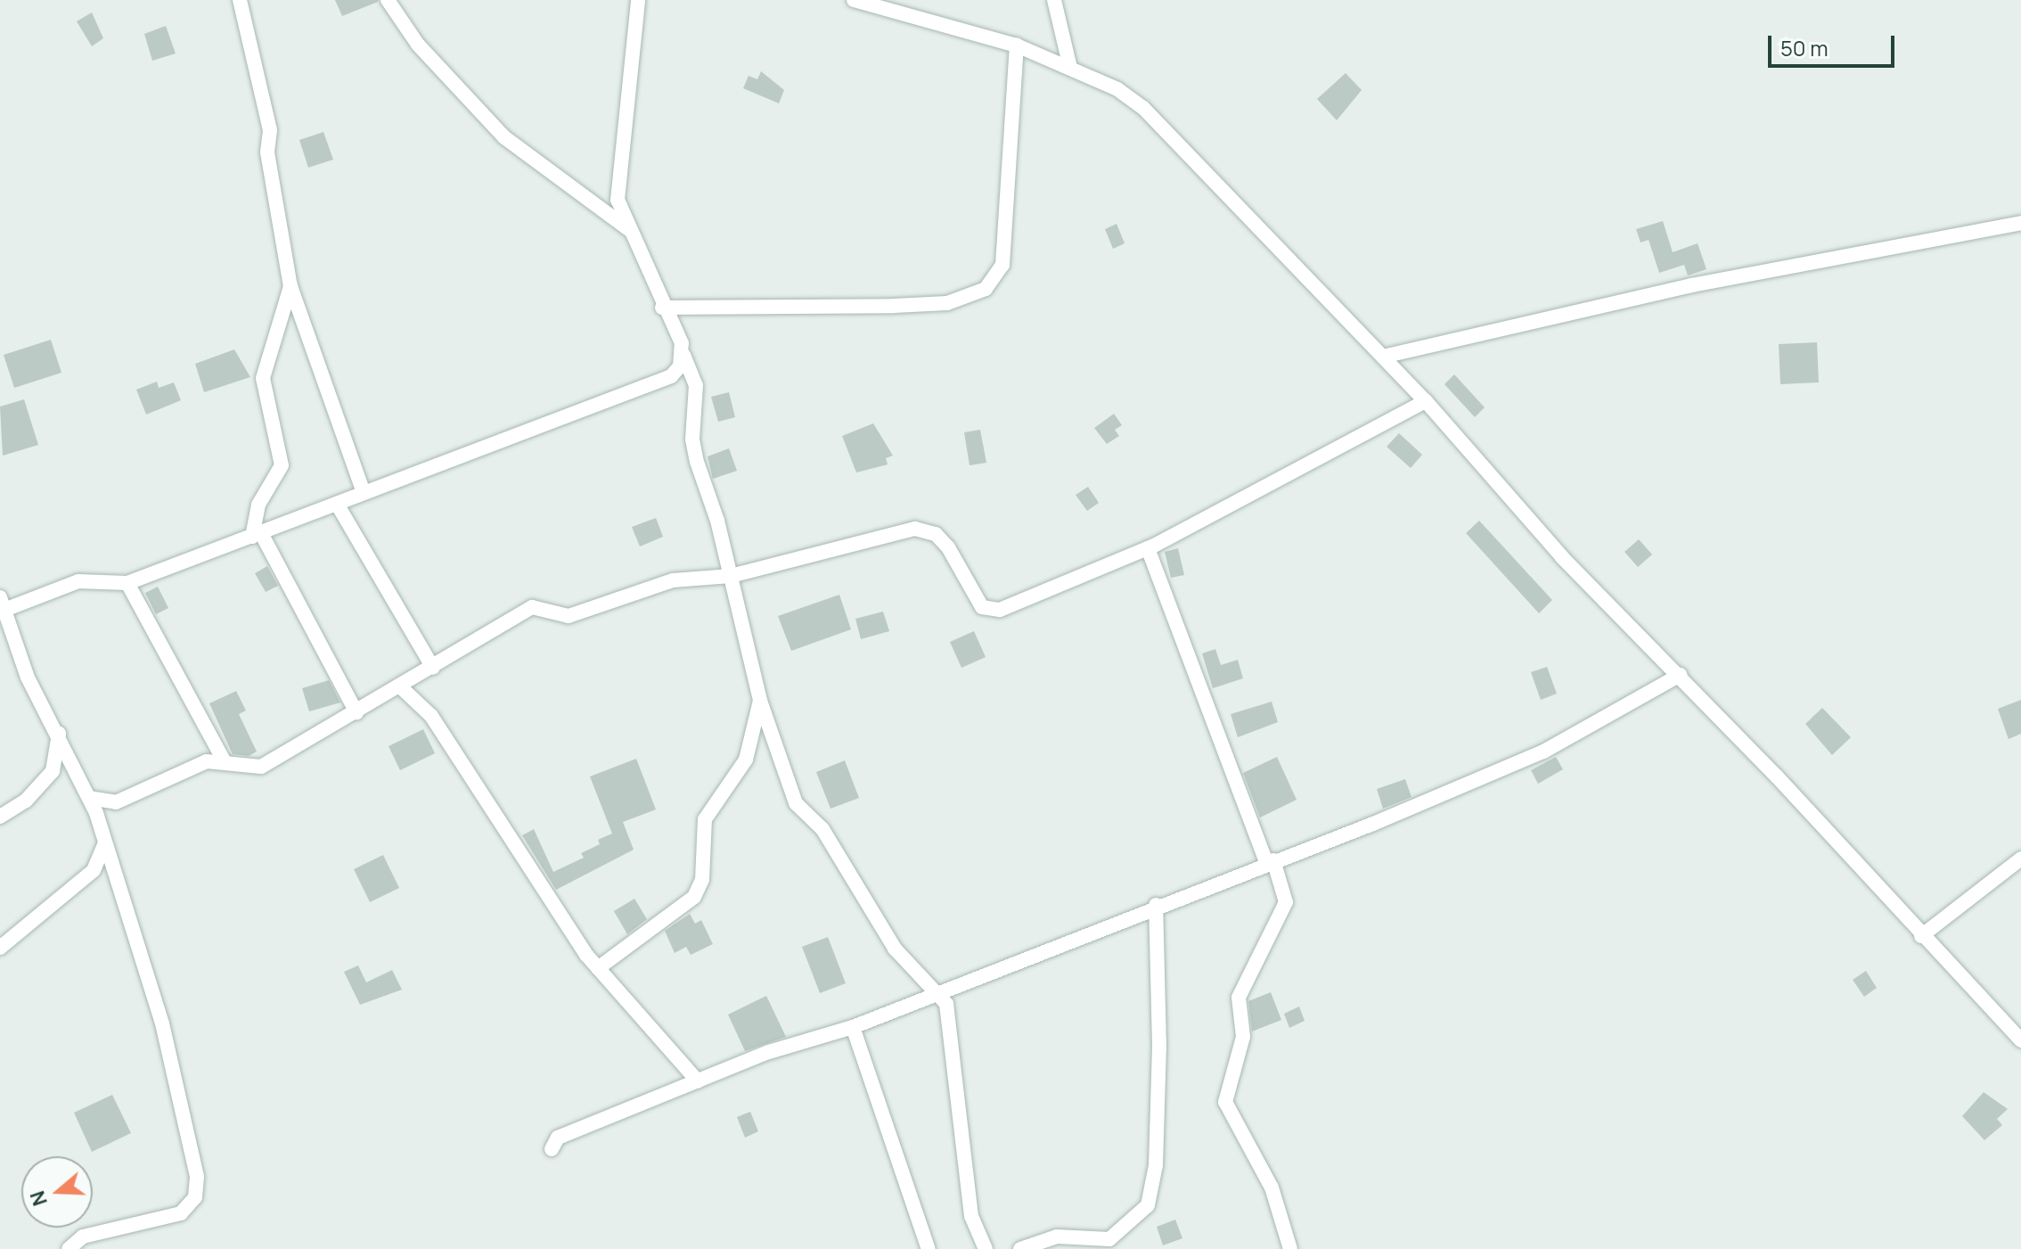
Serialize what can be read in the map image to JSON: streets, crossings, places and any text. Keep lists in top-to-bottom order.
{
  "scale_bar": "50 m",
  "north": "left"
}
